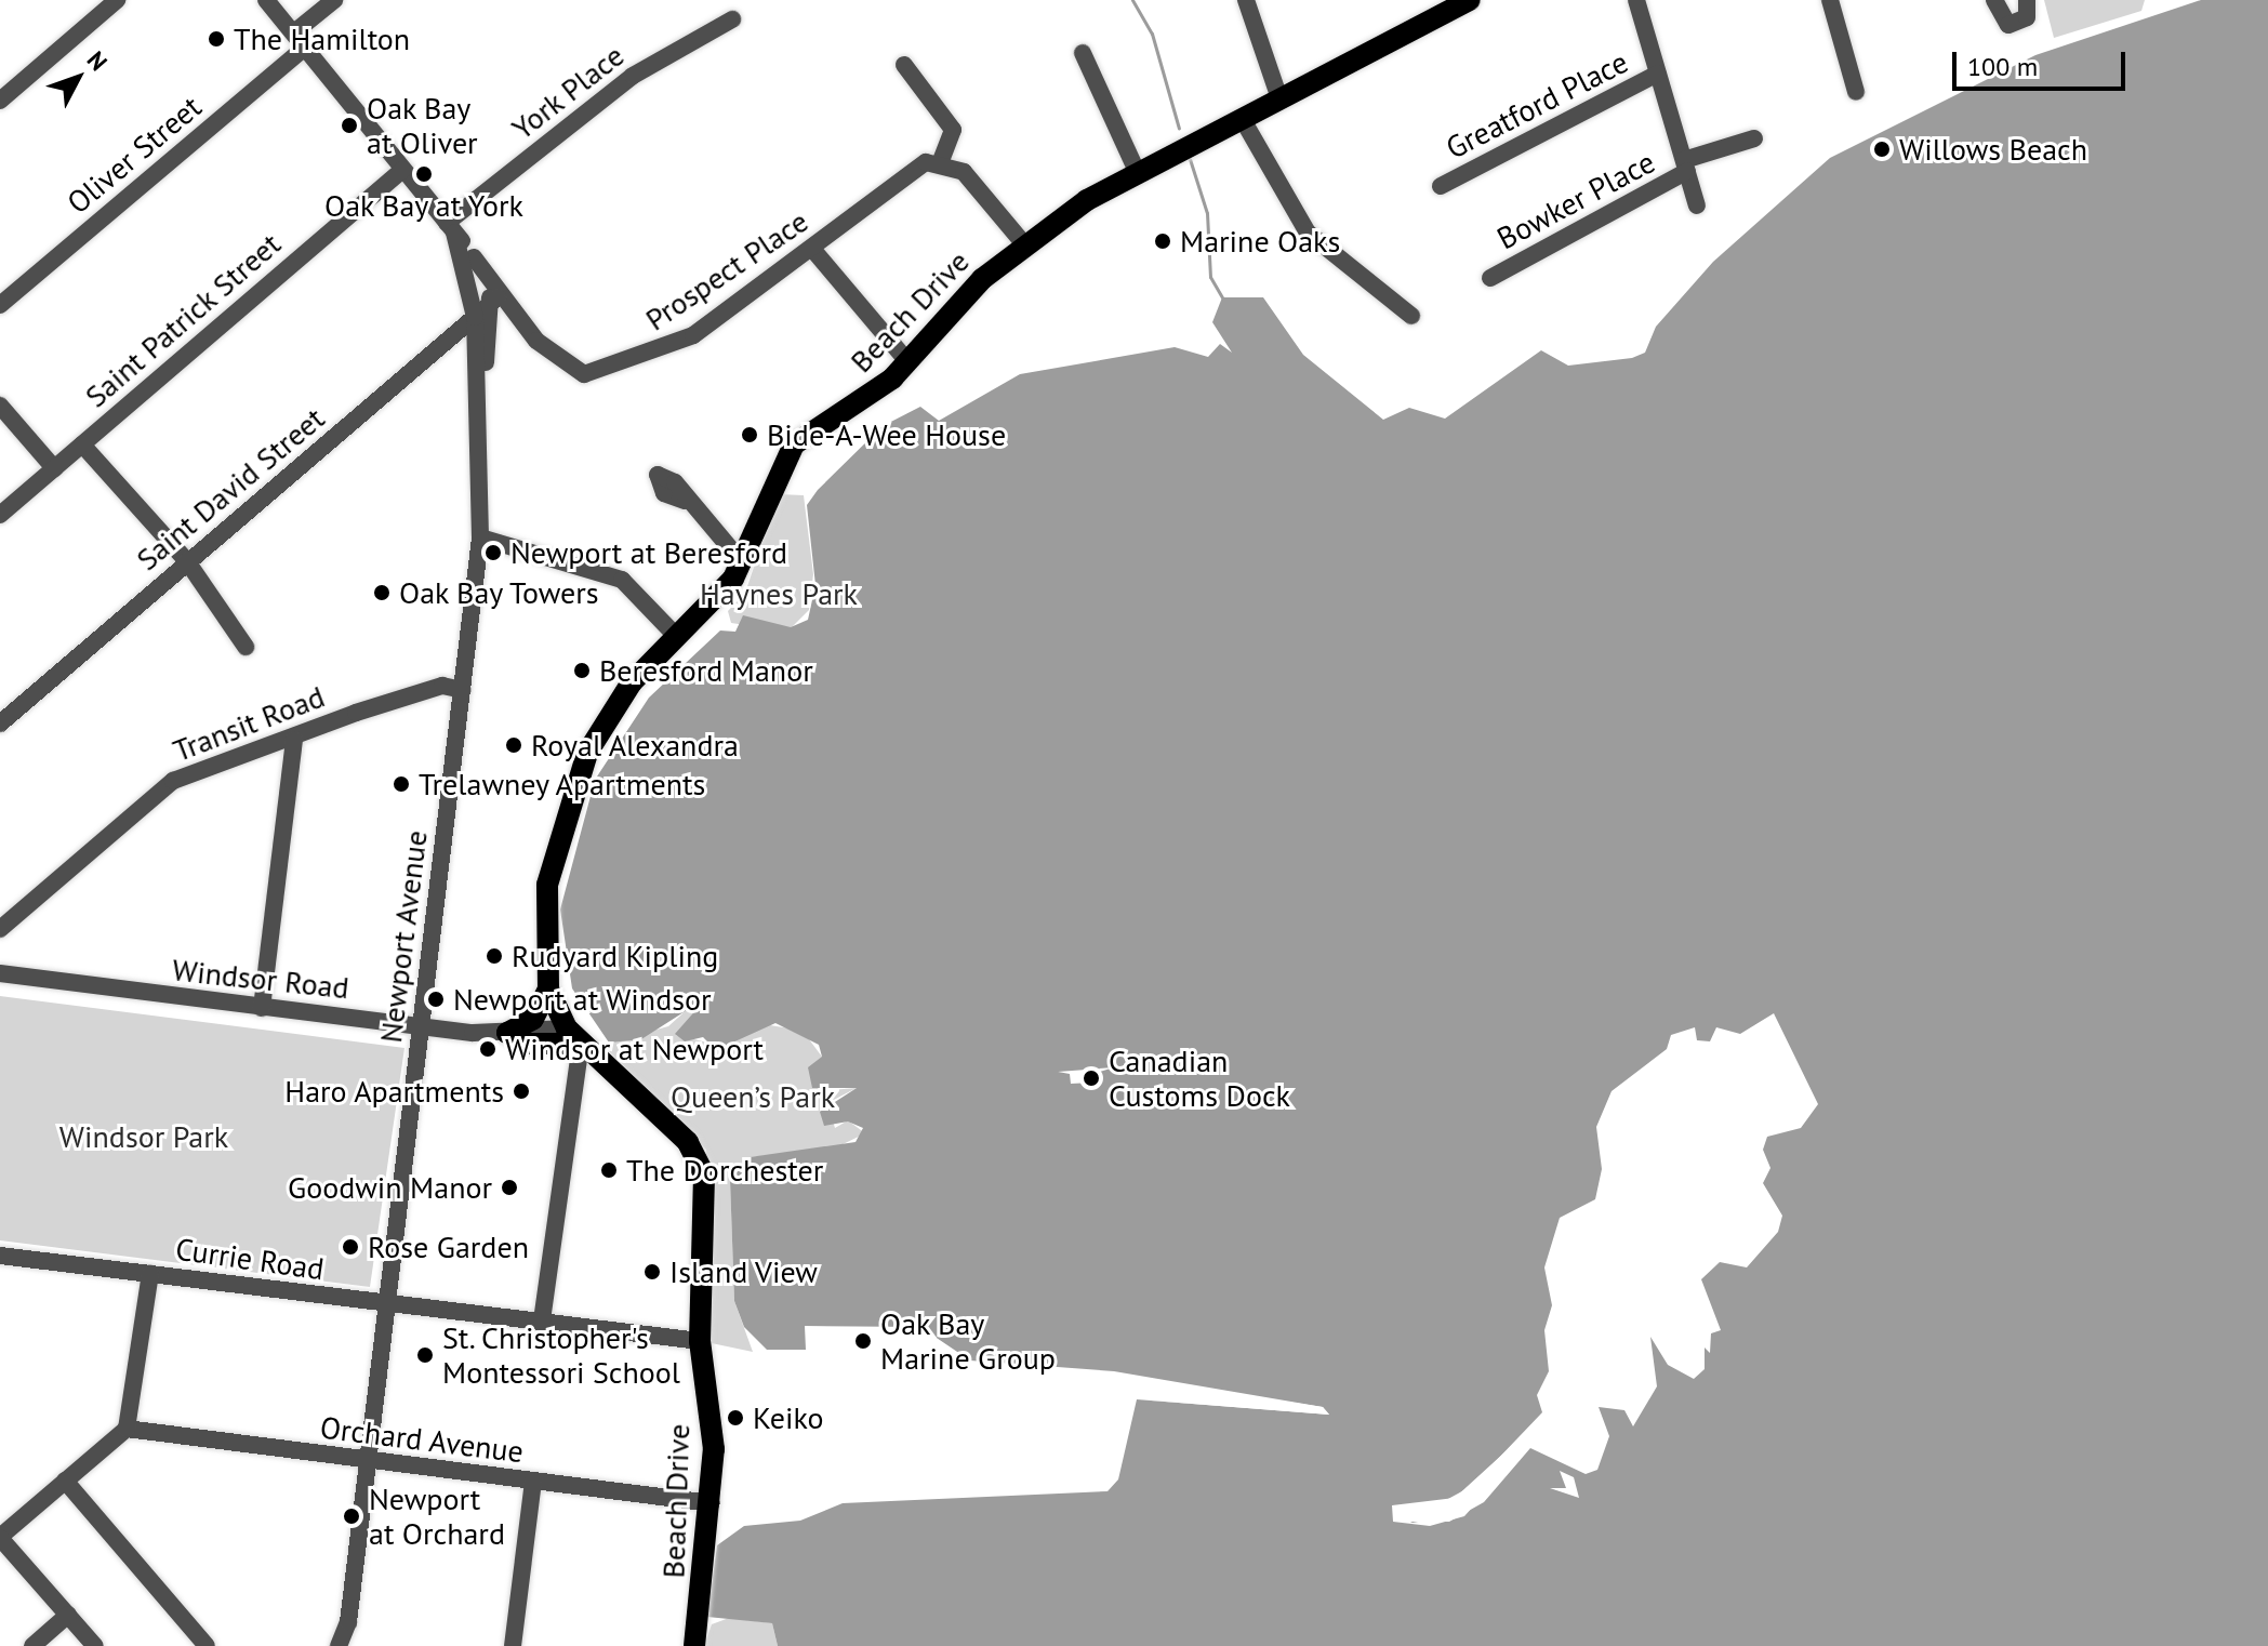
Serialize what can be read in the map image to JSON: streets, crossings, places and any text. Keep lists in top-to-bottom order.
{
  "streets": {
    "main road": ["Beach Drive"],
    "street": [
      "York Place",
      "Greatford Place",
      "Oliver Street",
      "Bowker Place",
      "Prospect Place",
      "Saint Patrick Street",
      "Saint David Street",
      "Transit Road",
      "Newport Avenue",
      "Windsor Road",
      "Currie Road",
      "Orchard Avenue"
    ]
  },
  "crossings": [
    ["York Place", "Prospect Place"],
    ["York Place", "Newport Avenue"],
    ["Oliver Street", "Prospect Place"],
    ["Prospect Place", "Saint Patrick Street"],
    ["Prospect Place", "Saint David Street"],
    ["Prospect Place", "Newport Avenue"],
    ["Beach Drive", "Currie Road"],
    ["Beach Drive", "Orchard Avenue"],
    ["Saint David Street", "Newport Avenue"],
    ["Transit Road", "Newport Avenue"],
    ["Newport Avenue", "Windsor Road"],
    ["Newport Avenue", "Currie Road"],
    ["Newport Avenue", "Orchard Avenue"]
  ],
  "parks": ["Haynes Park", "Queen’s Park", "Windsor Park"],
  "places": [
    "The Hamilton",
    "Oak Bay at Oliver",
    "Willows Beach",
    "Oak Bay at York",
    "Marine Oaks",
    "Bide-A-Wee House",
    "Newport at Beresford",
    "Oak Bay Towers",
    "Beresford Manor",
    "Royal Alexandra",
    "Trelawney Apartments",
    "Rudyard Kipling",
    "Newport at Windsor",
    "Windsor at Newport",
    "Canadian Customs Dock",
    "Haro Apartments",
    "The Dorchester",
    "Goodwin Manor",
    "Rose Garden",
    "Island View",
    "Oak Bay Marine Group",
    "St. Christopher's Montessori School",
    "Keiko",
    "Newport at Orchard"
  ],
  "scale_bar": "100 m",
  "north": "top right"
}
